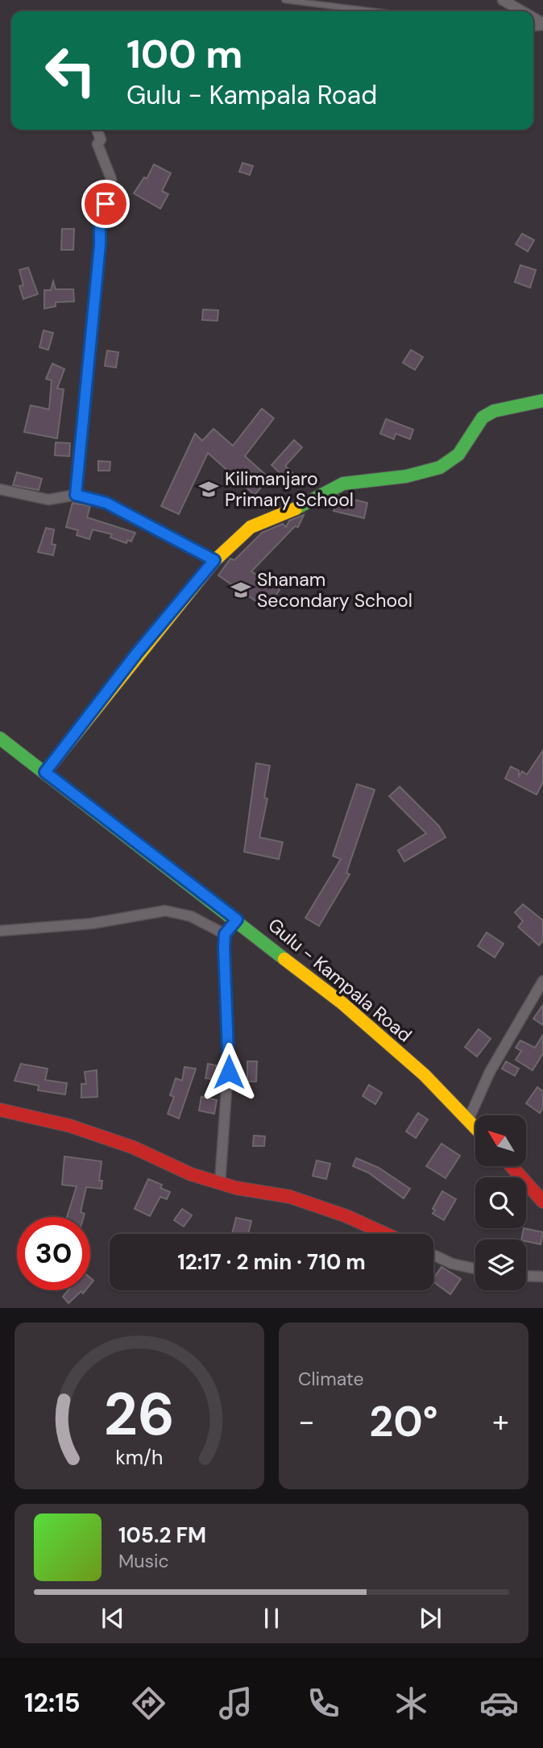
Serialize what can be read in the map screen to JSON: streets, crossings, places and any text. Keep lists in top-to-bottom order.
{
  "streets": {
    "street": ["Gulu - Kampala Road"]
  },
  "places": {
    "school or university": ["Kilimanjaro Primary School", "Shanam Secondary School"]
  },
  "north": "top left",
  "page": {
    "turn": ["100 m", "Gulu - Kampala Road"],
    "limit": "30",
    "trip": "12:17 · 2 min · 710 m",
    "tile": "Climate",
    "heat": ["−", "20°", "+"],
    "song": ["105.2 FM", "Music"],
    "tabs": "12:15",
    "gauge": ["26", "km/h"]
  }
}
